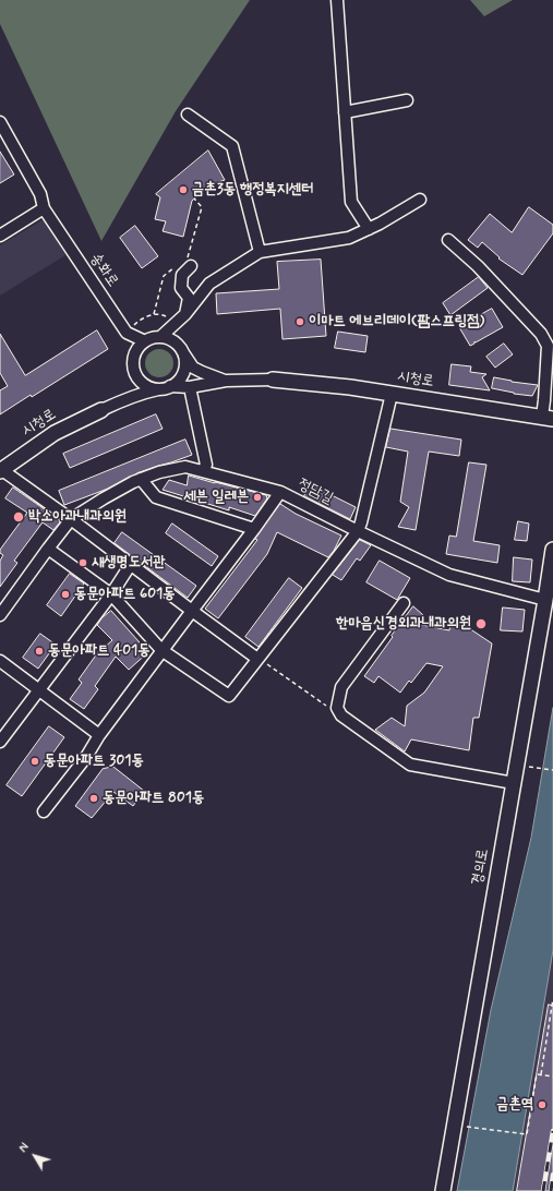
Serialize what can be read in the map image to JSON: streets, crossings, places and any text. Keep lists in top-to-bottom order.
{
  "streets": {
    "street": [
      "송화로",
      "시청로",
      "정담길",
      "경의로"
    ]
  },
  "crossings": [
    ["정담길", "경의로"]
  ],
  "places": [
    "금촌3동 행정복지센터",
    "이마트 에브리데이(팜스프링점)",
    "세븐 일레븐",
    "박소아과내과의원",
    "새생명도서관",
    "동문아파트 601동",
    "한마음신경외과내과의원",
    "동문아파트 401동",
    "동문아파트 301동",
    "동문아파트 801동",
    "금촌역"
  ],
  "north": "top left"
}
